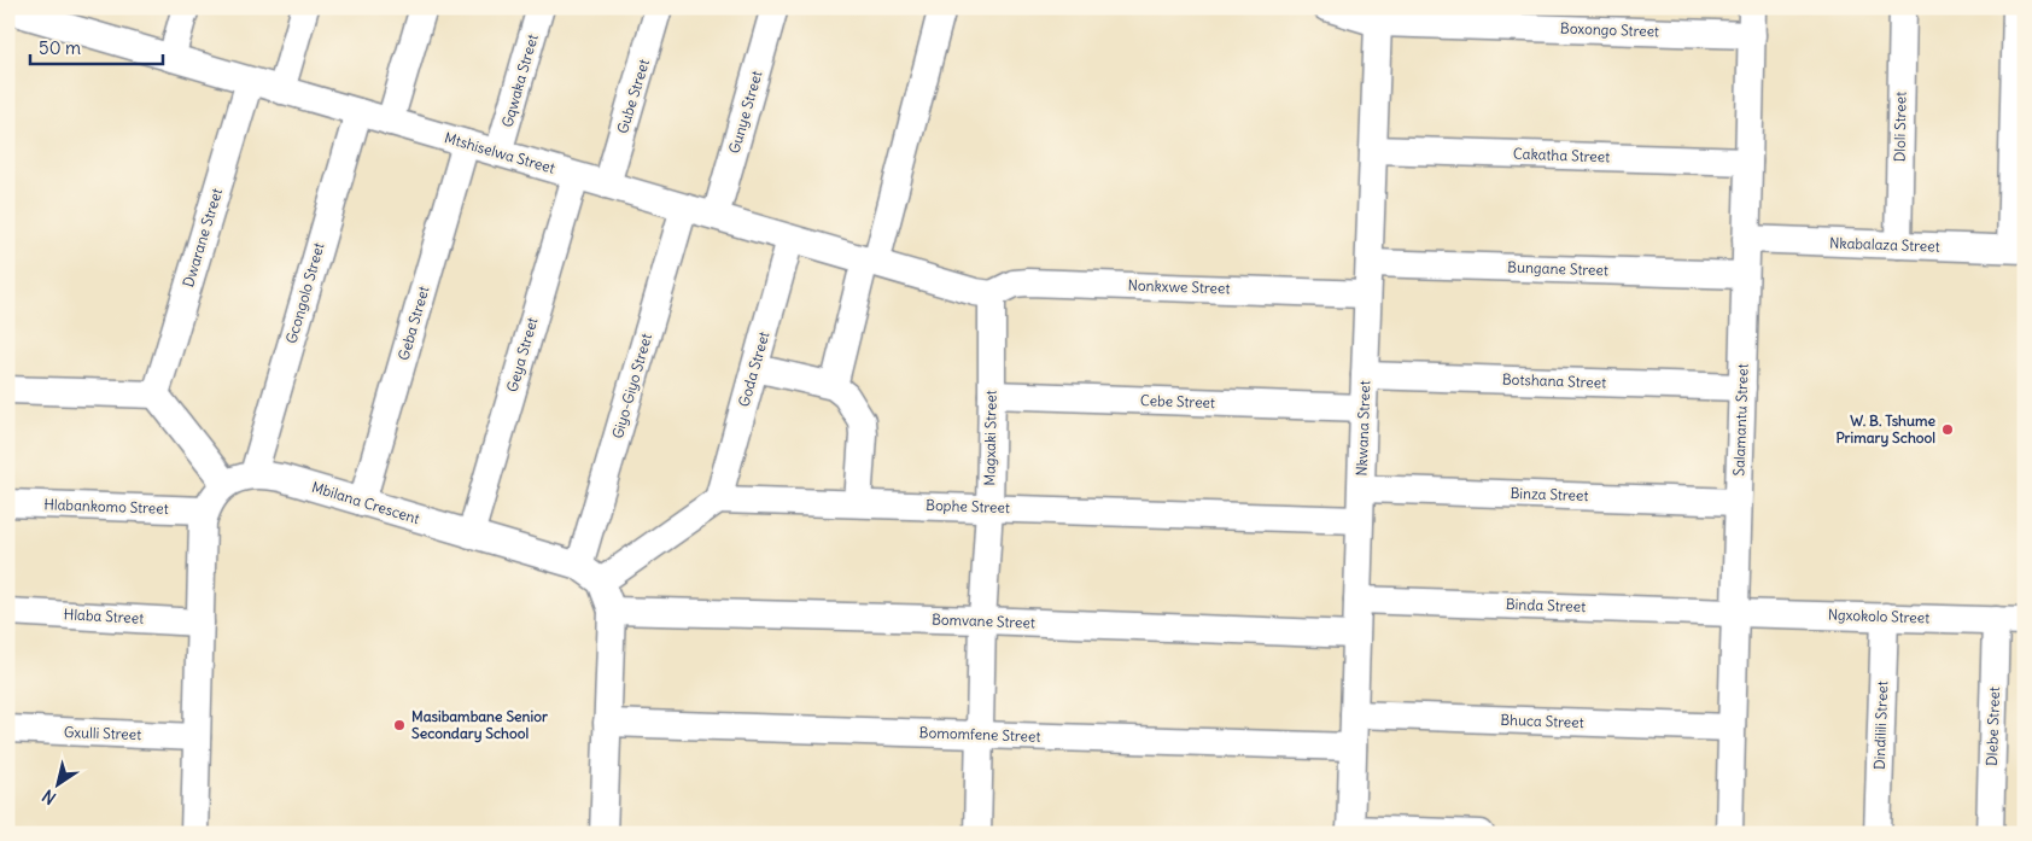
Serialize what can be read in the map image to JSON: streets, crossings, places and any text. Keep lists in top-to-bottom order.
{
  "streets": {
    "street": [
      "Boxongo Street",
      "Gqwaka Street",
      "Gube Street",
      "Gunye Street",
      "Dloli Street",
      "Mtshiselwa Street",
      "Cakatha Street",
      "Dwarane Street",
      "Nkabalaza Street",
      "Bungane Street",
      "Nonkxwe Street",
      "Gcongolo Street",
      "Geba Street",
      "Geya Street",
      "Goda Street",
      "Botshana Street",
      "Giyo-Giyo Street",
      "Cebe Street",
      "Salamantu Street",
      "Nkwana Street",
      "Magxaki Street",
      "Binza Street",
      "Mbilana Crescent",
      "Hlabankomo Street",
      "Bophe Street",
      "Binda Street",
      "Hlaba Street",
      "Ngxokolo Street",
      "Bomvane Street",
      "Bhuca Street",
      "Dindilili Street",
      "Dlebe Street",
      "Gxulli Street",
      "Bomomfene Street"
    ]
  },
  "crossings": [
    ["Boxongo Street", "Salamantu Street"],
    ["Boxongo Street", "Nkwana Street"],
    ["Gqwaka Street", "Mtshiselwa Street"],
    ["Gube Street", "Mtshiselwa Street"],
    ["Gunye Street", "Mtshiselwa Street"],
    ["Dloli Street", "Nkabalaza Street"],
    ["Mtshiselwa Street", "Dwarane Street"],
    ["Mtshiselwa Street", "Nonkxwe Street"],
    ["Mtshiselwa Street", "Gcongolo Street"],
    ["Mtshiselwa Street", "Geba Street"],
    ["Mtshiselwa Street", "Geya Street"],
    ["Mtshiselwa Street", "Goda Street"],
    ["Mtshiselwa Street", "Giyo-Giyo Street"],
    ["Mtshiselwa Street", "Magxaki Street"],
    ["Cakatha Street", "Salamantu Street"],
    ["Cakatha Street", "Nkwana Street"],
    ["Nkabalaza Street", "Salamantu Street"],
    ["Bungane Street", "Salamantu Street"],
    ["Bungane Street", "Nkwana Street"],
    ["Nonkxwe Street", "Nkwana Street"],
    ["Nonkxwe Street", "Magxaki Street"],
    ["Gcongolo Street", "Mbilana Crescent"],
    ["Geba Street", "Mbilana Crescent"],
    ["Geya Street", "Mbilana Crescent"],
    ["Goda Street", "Bophe Street"],
    ["Botshana Street", "Salamantu Street"],
    ["Botshana Street", "Nkwana Street"],
    ["Giyo-Giyo Street", "Mbilana Crescent"],
    ["Cebe Street", "Nkwana Street"],
    ["Cebe Street", "Magxaki Street"],
    ["Salamantu Street", "Binza Street"],
    ["Salamantu Street", "Binda Street"],
    ["Salamantu Street", "Ngxokolo Street"],
    ["Salamantu Street", "Bhuca Street"],
    ["Nkwana Street", "Binza Street"],
    ["Nkwana Street", "Bophe Street"],
    ["Nkwana Street", "Binda Street"],
    ["Nkwana Street", "Bomvane Street"],
    ["Nkwana Street", "Bhuca Street"],
    ["Nkwana Street", "Bomomfene Street"],
    ["Magxaki Street", "Bophe Street"],
    ["Magxaki Street", "Bomvane Street"],
    ["Magxaki Street", "Bomomfene Street"],
    ["Binda Street", "Ngxokolo Street"],
    ["Ngxokolo Street", "Dindilili Street"],
    ["Ngxokolo Street", "Dlebe Street"]
  ],
  "places": ["W. B. Tshume Primary School", "Masibambane Senior Secondary School"],
  "scale_bar": "50 m",
  "north": "bottom left"
}
